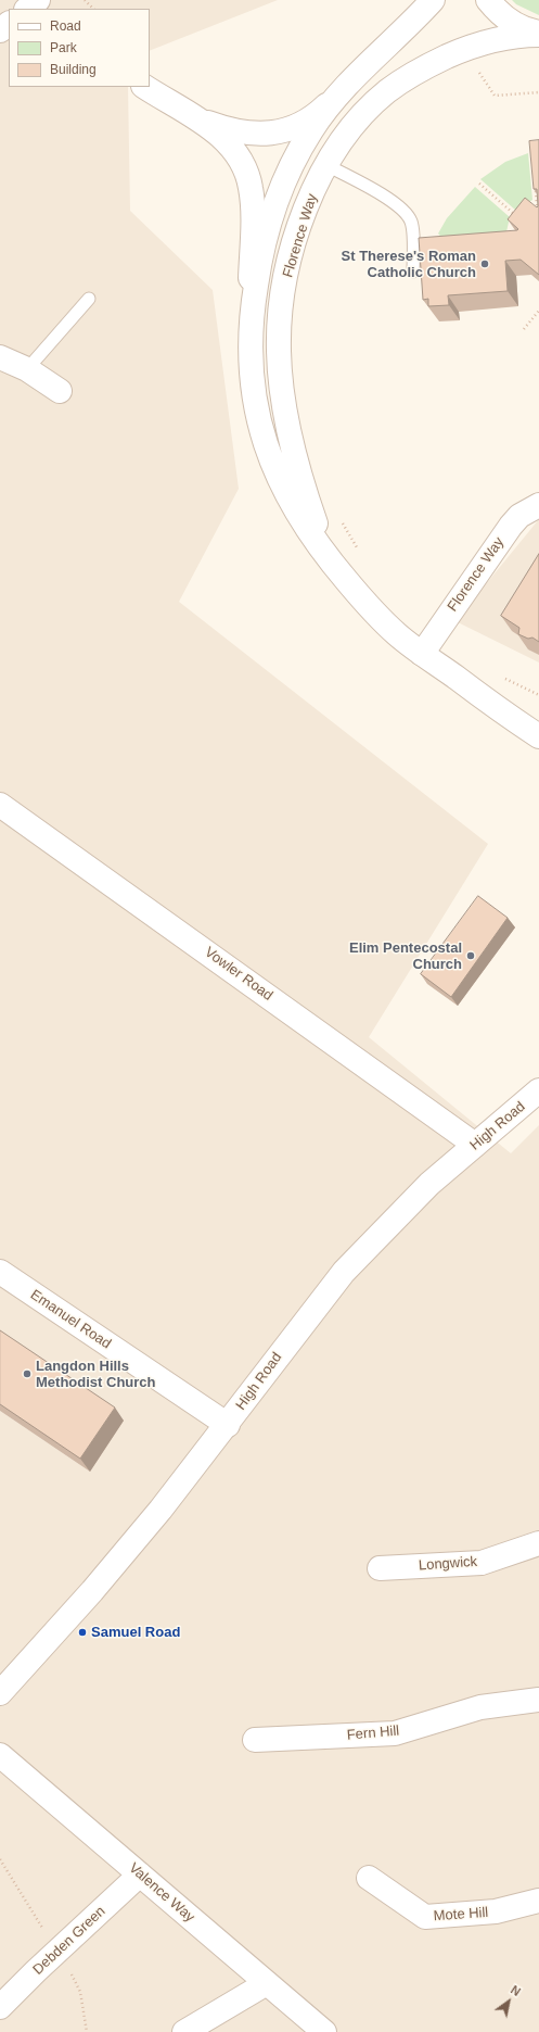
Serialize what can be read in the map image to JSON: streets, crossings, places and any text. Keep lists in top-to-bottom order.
{
  "streets": {
    "street": [
      "Florence Way",
      "Vowler Road",
      "High Road",
      "Emanuel Road",
      "Longwick",
      "Fern Hill",
      "Valence Way",
      "Mote Hill",
      "Debden Green"
    ]
  },
  "crossings": [
    ["Vowler Road", "High Road"],
    ["High Road", "Emanuel Road"],
    ["Valence Way", "Debden Green"]
  ],
  "places": [
    "St Therese's Roman Catholic Church",
    "Elim Pentecostal Church",
    "Langdon Hills Methodist Church",
    "Samuel Road"
  ],
  "legend": ["Road", "Park", "Building"],
  "north": "top right"
}
